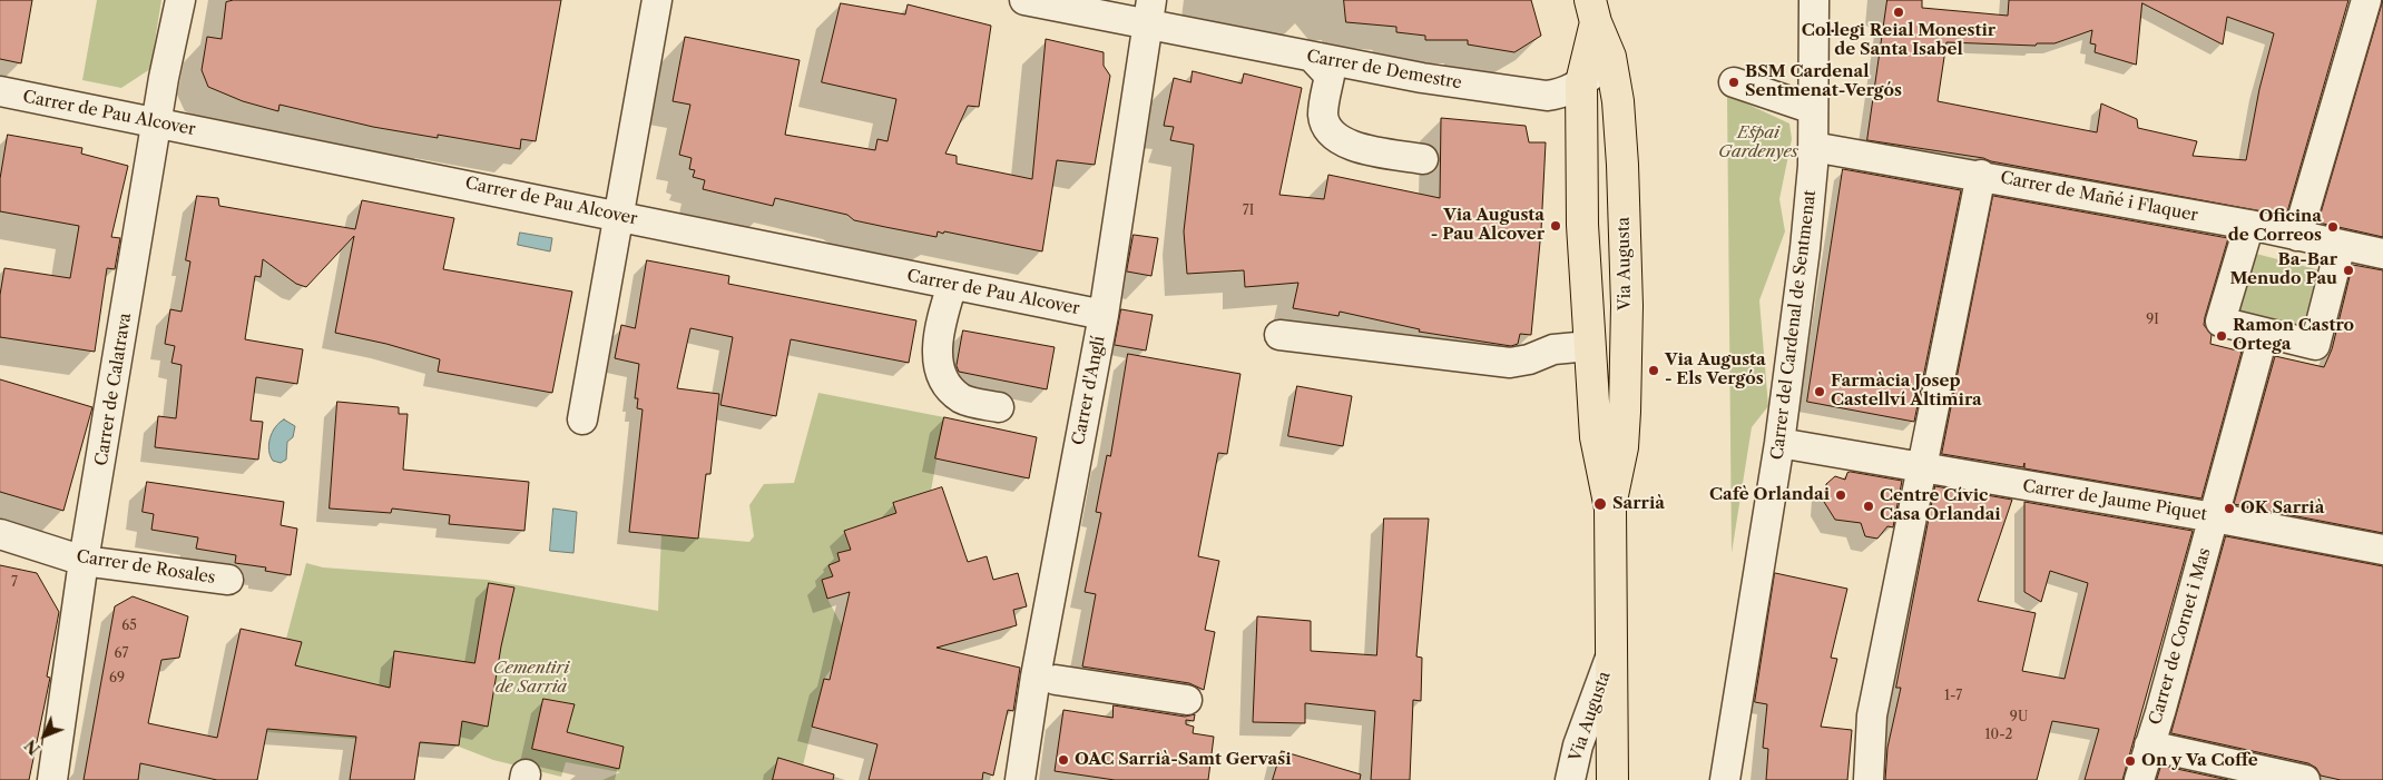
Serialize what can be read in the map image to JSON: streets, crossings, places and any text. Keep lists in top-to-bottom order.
{
  "streets": {
    "main road": ["Via Augusta"],
    "street": [
      "Carrer de Demestre",
      "Carrer de Pau Alcover",
      "Carrer de Mañé i Flaquer",
      "Carrer del Cardenal de Sentmenat",
      "Carrer de Calatrava",
      "Carrer d'Anglí",
      "Carrer de Jaume Piquet",
      "Carrer de Rosales",
      "Carrer de Cornet i Mas"
    ]
  },
  "crossings": [
    ["Carrer de Demestre", "Via Augusta"],
    ["Carrer de Demestre", "Carrer d'Anglí"],
    ["Carrer de Pau Alcover", "Carrer de Calatrava"],
    ["Carrer de Pau Alcover", "Carrer d'Anglí"],
    ["Carrer de Mañé i Flaquer", "Carrer del Cardenal de Sentmenat"],
    ["Carrer del Cardenal de Sentmenat", "Carrer de Jaume Piquet"],
    ["Carrer de Calatrava", "Carrer de Rosales"],
    ["Carrer de Jaume Piquet", "Carrer de Cornet i Mas"]
  ],
  "parks": ["Espai Gardenyes", "Cementiri de Sarrià"],
  "places": [
    "Col·legi Reial Monestir de Santa Isabel",
    "BSM Cardenal Sentmenat-Vergós",
    "Via Augusta - Pau Alcover",
    "Oficina de Correos",
    "Ba-Bar Menudo Pau",
    "Ramon Castro Ortega",
    "Via Augusta - Els Vergós",
    "Farmàcia Josep Castellví Altimira",
    "Cafè Orlandai",
    "Sarrià",
    "Centre Cívic Casa Orlandai",
    "OK Sarrià",
    "OAC Sarrià-Samt Gervasi",
    "On y Va Coffe"
  ],
  "house_numbers": [
    "7I",
    "9I",
    "7",
    "65",
    "67",
    "69",
    "1-7",
    "9U",
    "10-2"
  ],
  "north": "bottom left"
}
